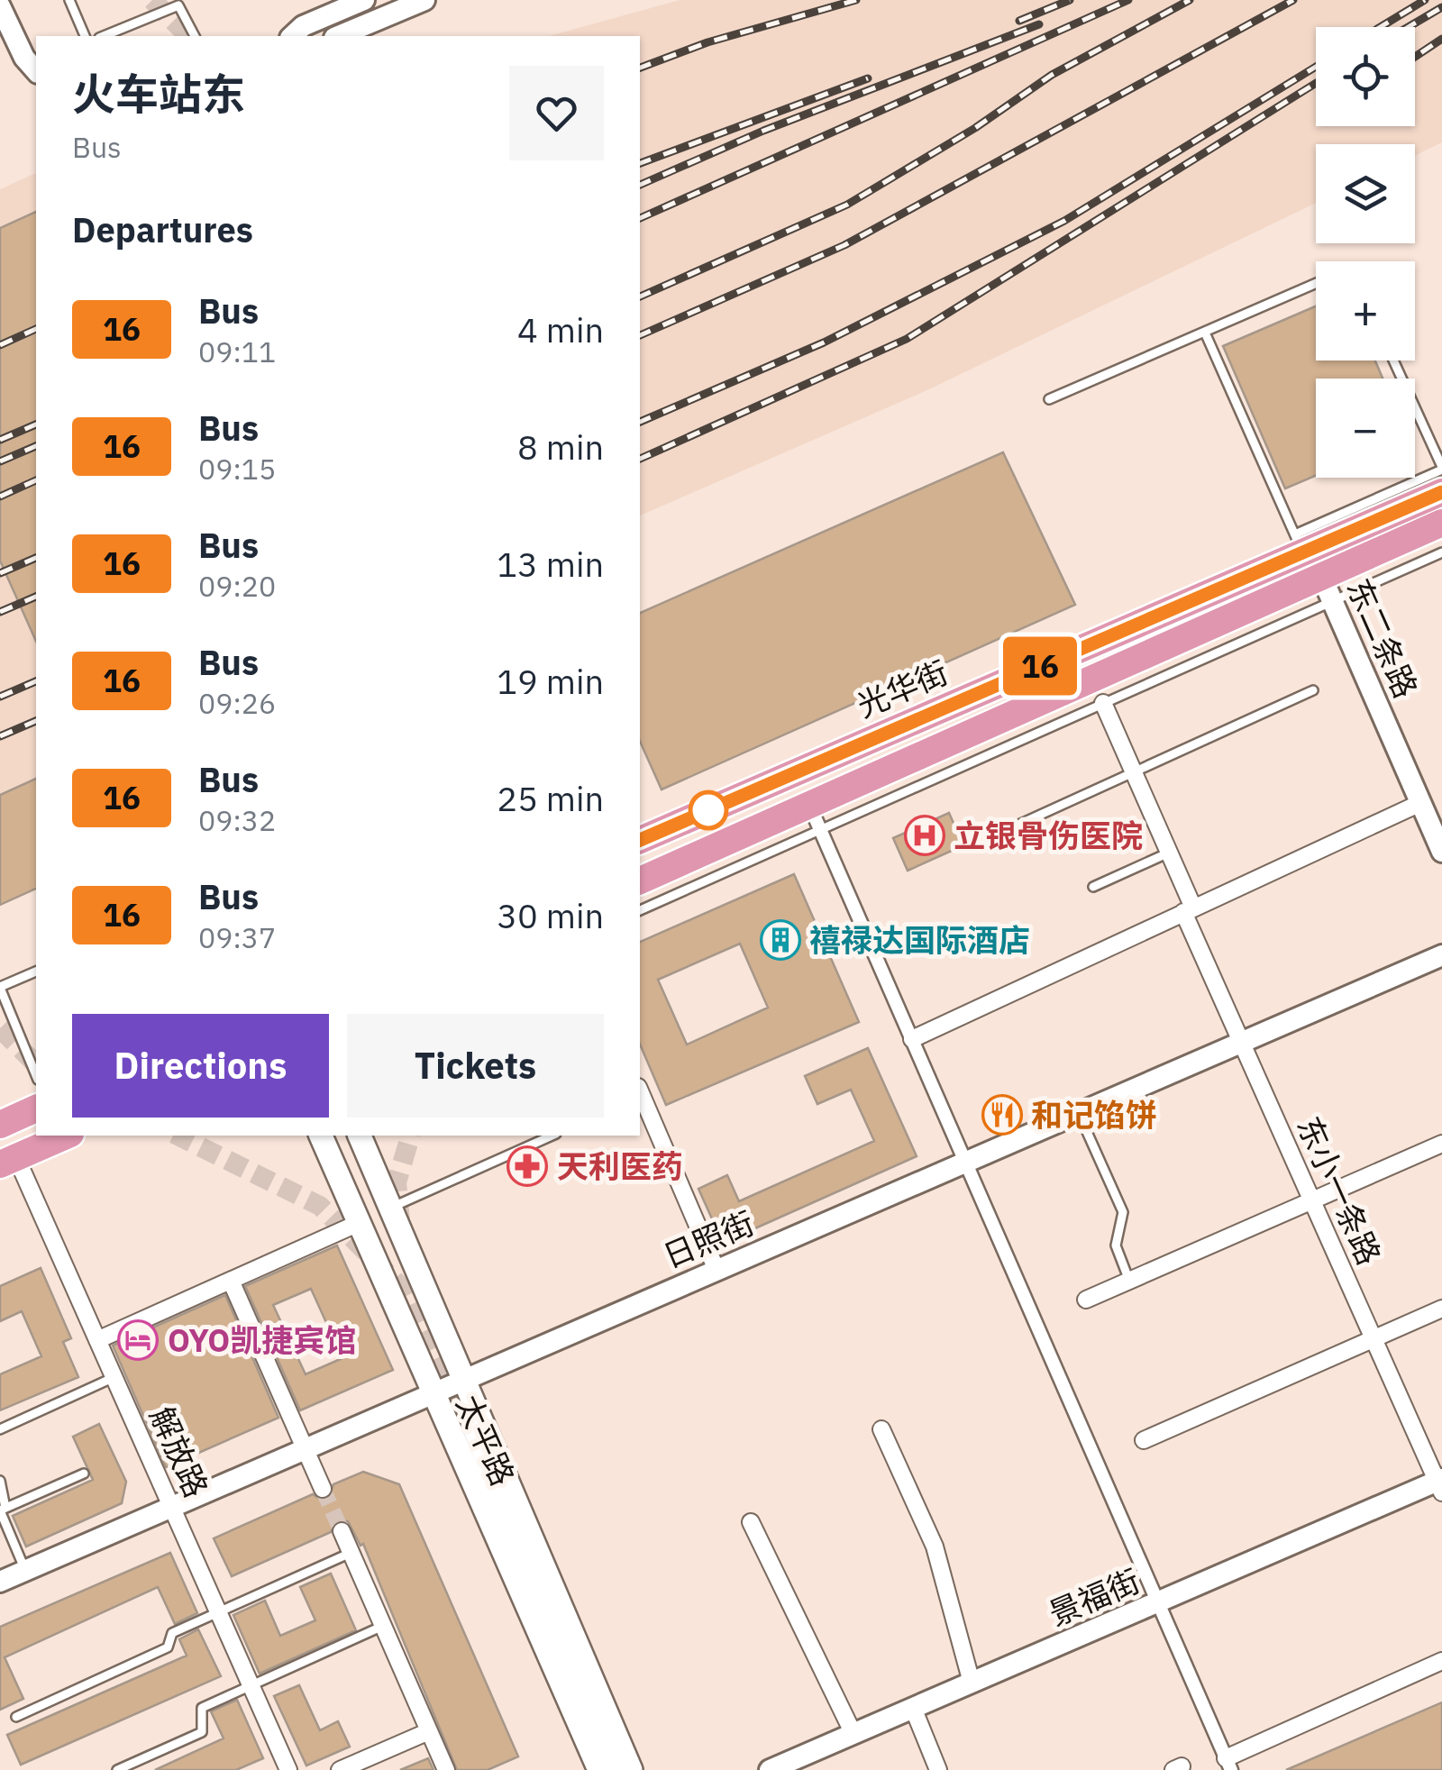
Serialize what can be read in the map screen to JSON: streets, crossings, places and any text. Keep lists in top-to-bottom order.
{
  "streets": {
    "highway": ["光华街"],
    "main road": ["太平路"],
    "street": [
      "东二条路",
      "东小一条路",
      "日照街",
      "解放路",
      "景福街"
    ]
  },
  "crossings": [
    ["东二条路", "光华街"],
    ["东小一条路", "日照街"],
    ["东小一条路", "景福街"],
    ["日照街", "太平路"],
    ["日照街", "解放路"]
  ],
  "places": {
    "hospital": ["立银骨伤医院"],
    "building": ["禧禄达国际酒店"],
    "restaurant": ["和记馅饼"],
    "pharmacy": ["天利医药"],
    "hotel": ["OYO凯捷宾馆"]
  },
  "lines": ["bus line 16"],
  "page": {
    "on_map": "16",
    "map_buttons": ["+", "−"],
    "heading": [
      ["火车站东", "Bus"],
      "Departures"
    ],
    "list": [
      {
        "mark": "16",
        "name": "Bus",
        "note": "09:11",
        "value": "4 min"
      },
      {
        "mark": "16",
        "name": "Bus",
        "note": "09:15",
        "value": "8 min"
      },
      {
        "mark": "16",
        "name": "Bus",
        "note": "09:20",
        "value": "13 min"
      },
      {
        "mark": "16",
        "name": "Bus",
        "note": "09:26",
        "value": "19 min"
      },
      {
        "mark": "16",
        "name": "Bus",
        "note": "09:32",
        "value": "25 min"
      },
      {
        "mark": "16",
        "name": "Bus",
        "note": "09:37",
        "value": "30 min"
      }
    ],
    "buttons": ["Directions", "Tickets"]
  }
}
